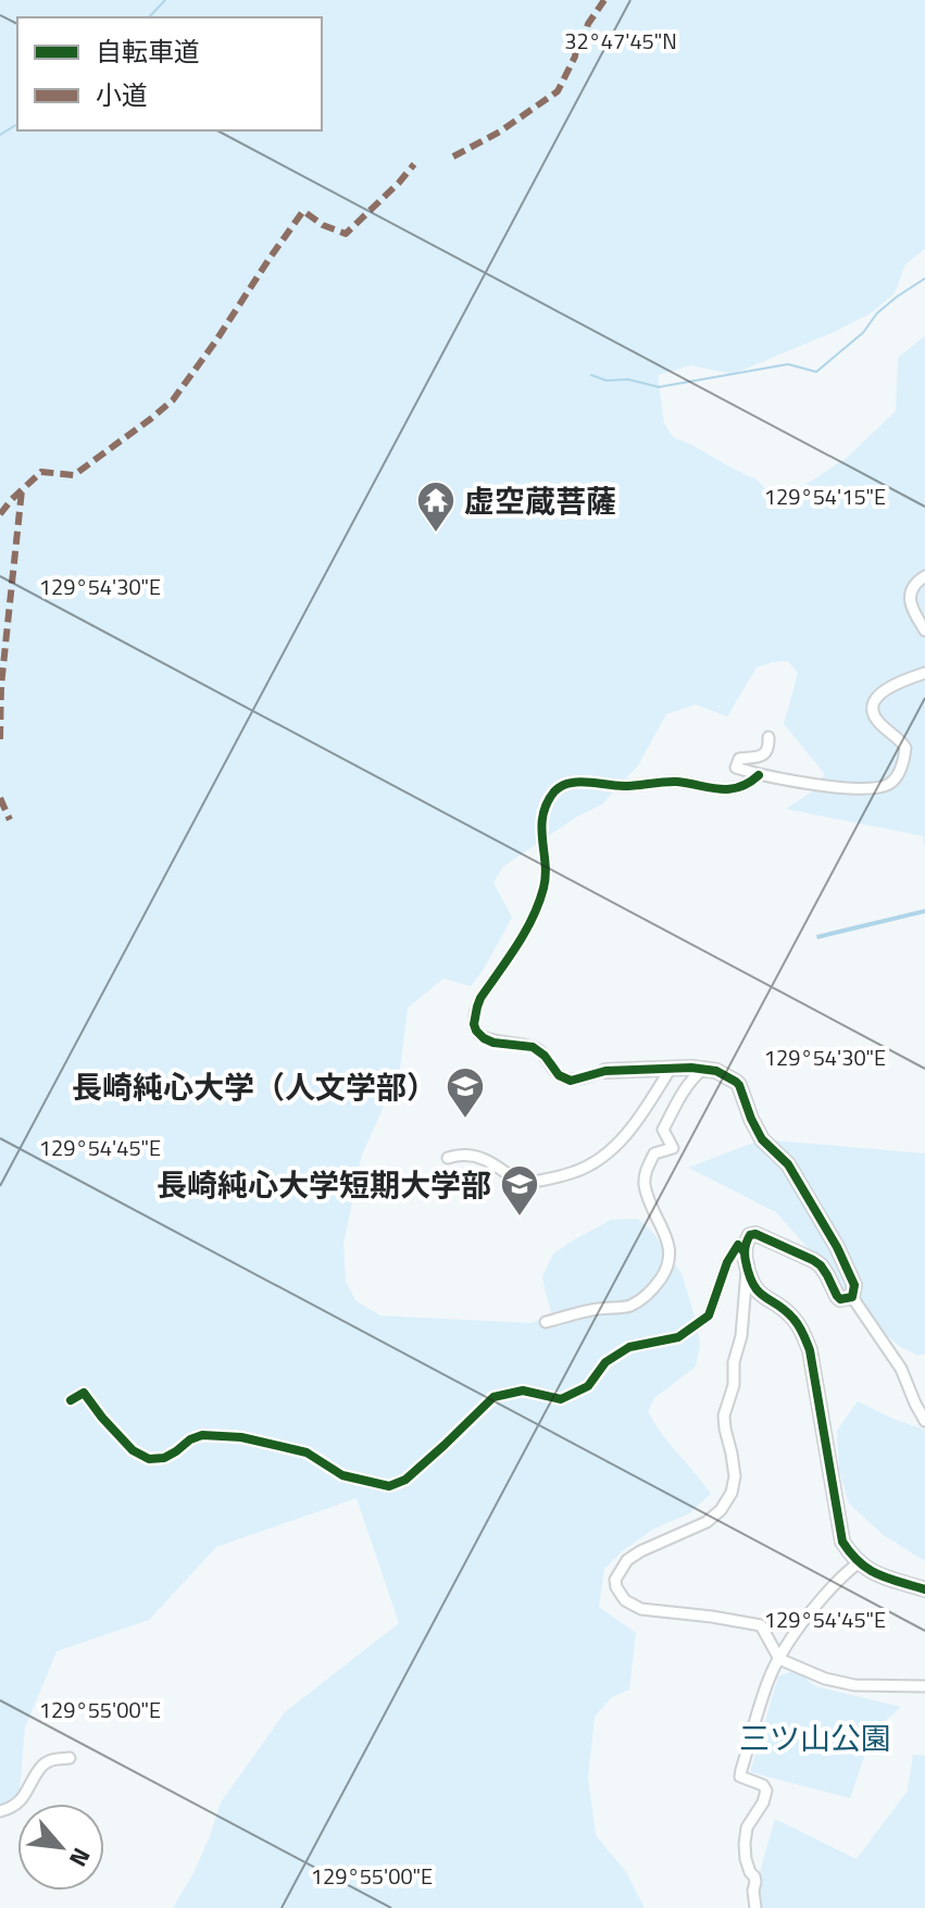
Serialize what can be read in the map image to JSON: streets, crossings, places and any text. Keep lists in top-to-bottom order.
{
  "parks": ["三ツ山公園"],
  "places": {
    "temple": ["虚空蔵菩薩"],
    "school or university": ["長崎純心大学（人文学部）", "長崎純心大学短期大学部"]
  },
  "legend": ["自転車道", "小道"],
  "north": "bottom right",
  "coordinates": [
    "32°47'45\"N",
    "129°54'15\"E",
    "129°54'30\"E",
    "129°54'45\"E",
    "129°55'00\"E"
  ]
}
